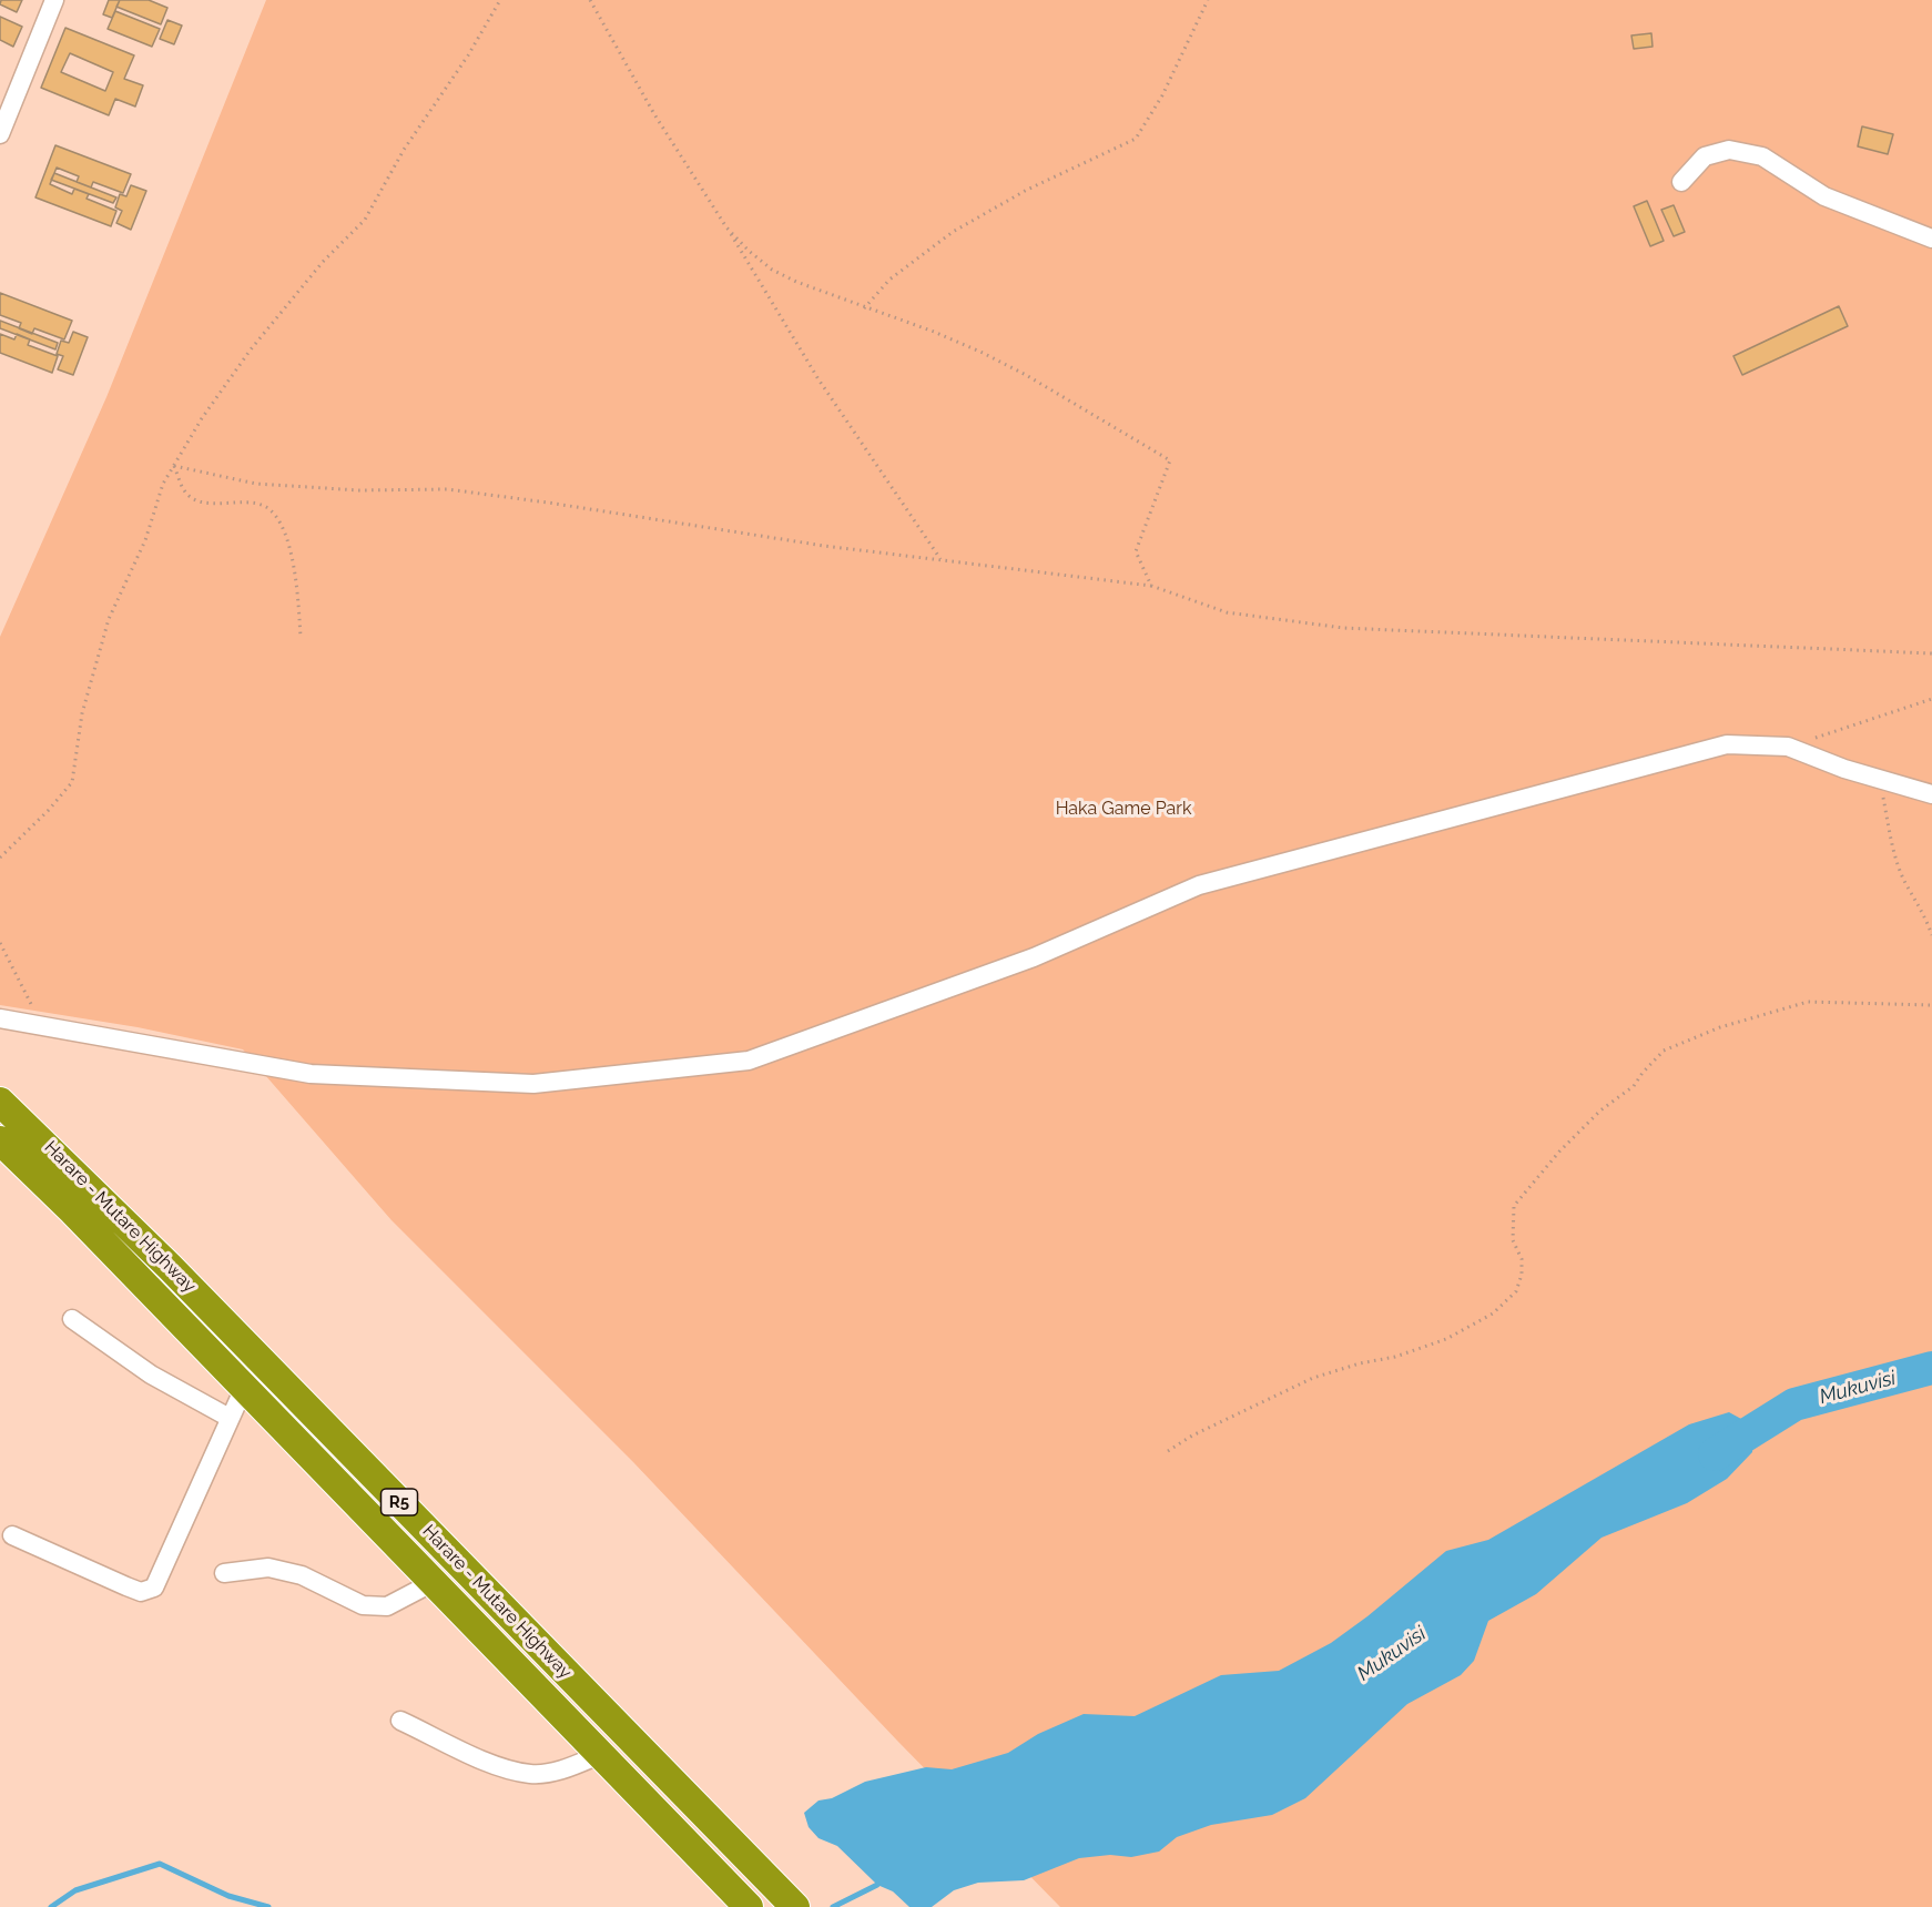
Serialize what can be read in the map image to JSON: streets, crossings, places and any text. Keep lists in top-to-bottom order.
{
  "streets": {
    "highway": ["Harare - Mutare Highway", "R5"]
  },
  "water": ["Mukuvisi"],
  "parks": ["Haka Game Park"]
}
